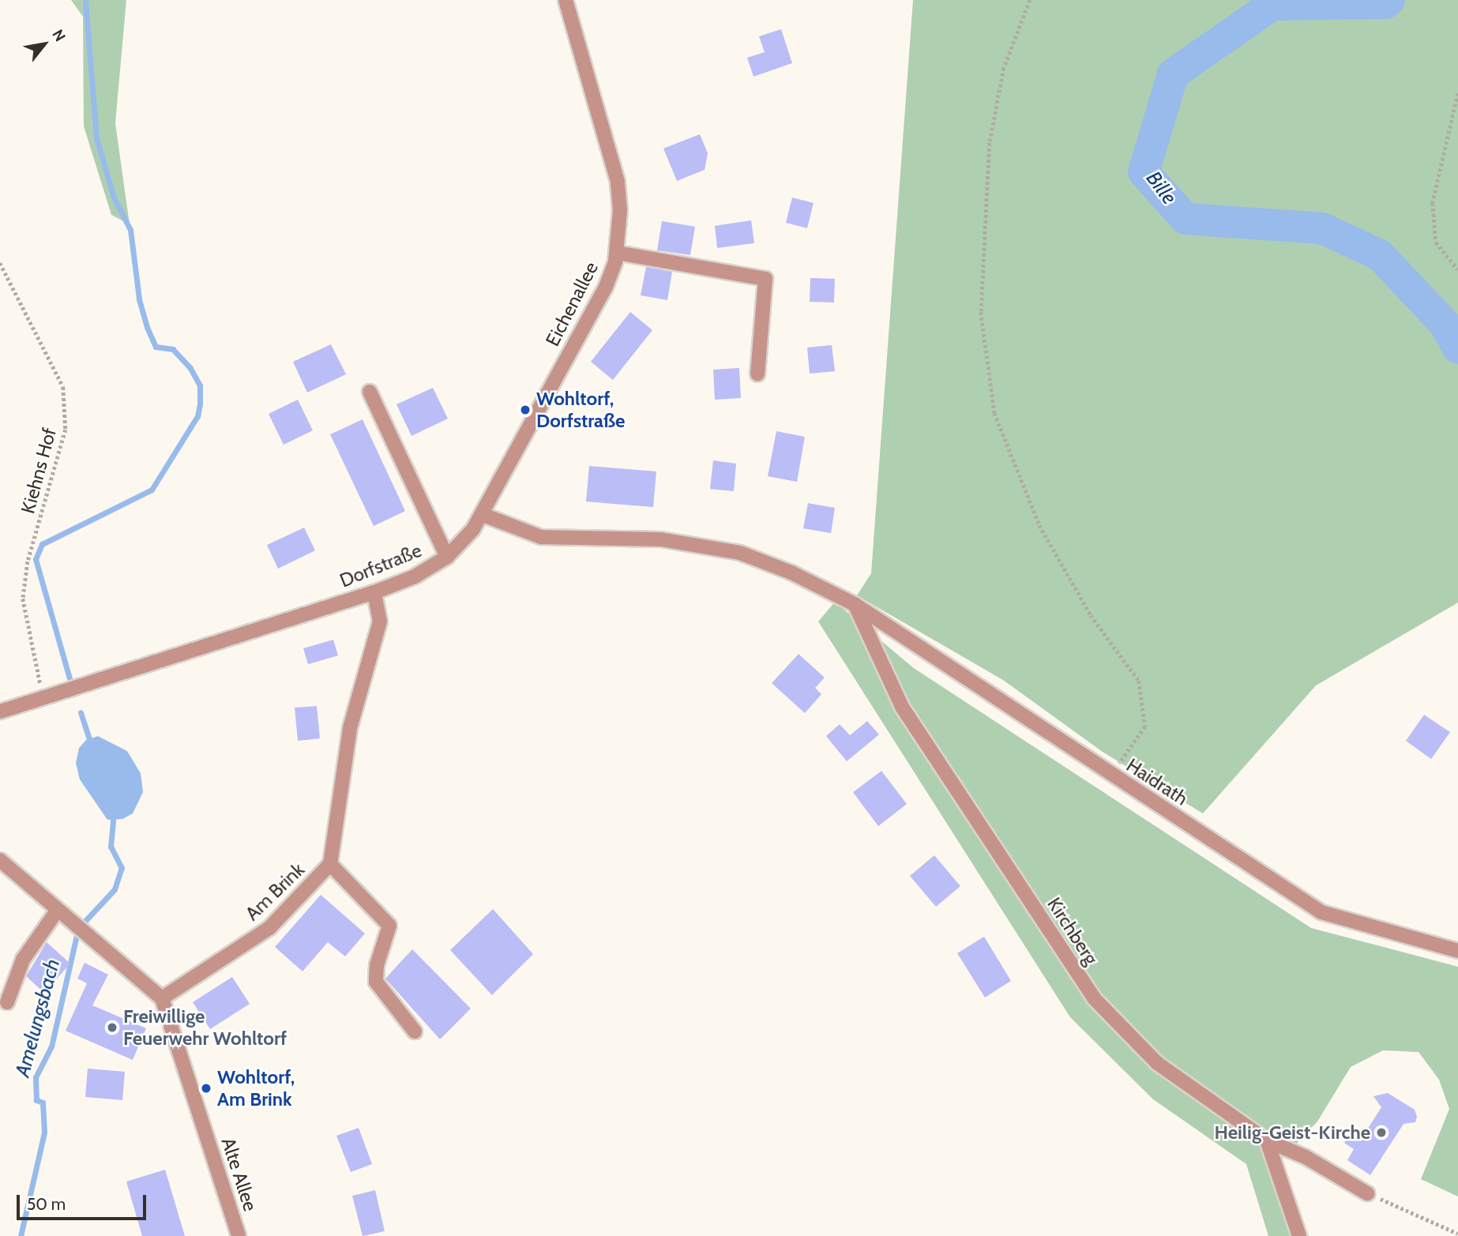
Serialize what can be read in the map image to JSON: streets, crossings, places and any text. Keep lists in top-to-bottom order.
{
  "streets": {
    "street": [
      "Eichenallee",
      "Dorfstraße",
      "Haidrath",
      "Am Brink",
      "Kirchberg",
      "Alte Allee"
    ],
    "path": ["Kiehns Hof"]
  },
  "crossings": [
    ["Eichenallee", "Dorfstraße"],
    ["Kiehns Hof", "Dorfstraße"],
    ["Dorfstraße", "Am Brink"],
    ["Haidrath", "Kirchberg"],
    ["Am Brink", "Alte Allee"]
  ],
  "water": ["Bille", "Amelungsbach"],
  "places": [
    "Wohltorf, Dorfstraße",
    "Freiwillige Feuerwehr Wohltorf",
    "Wohltorf, Am Brink",
    "Heilig-Geist-Kirche"
  ],
  "scale_bar": "50 m",
  "north": "top right"
}
